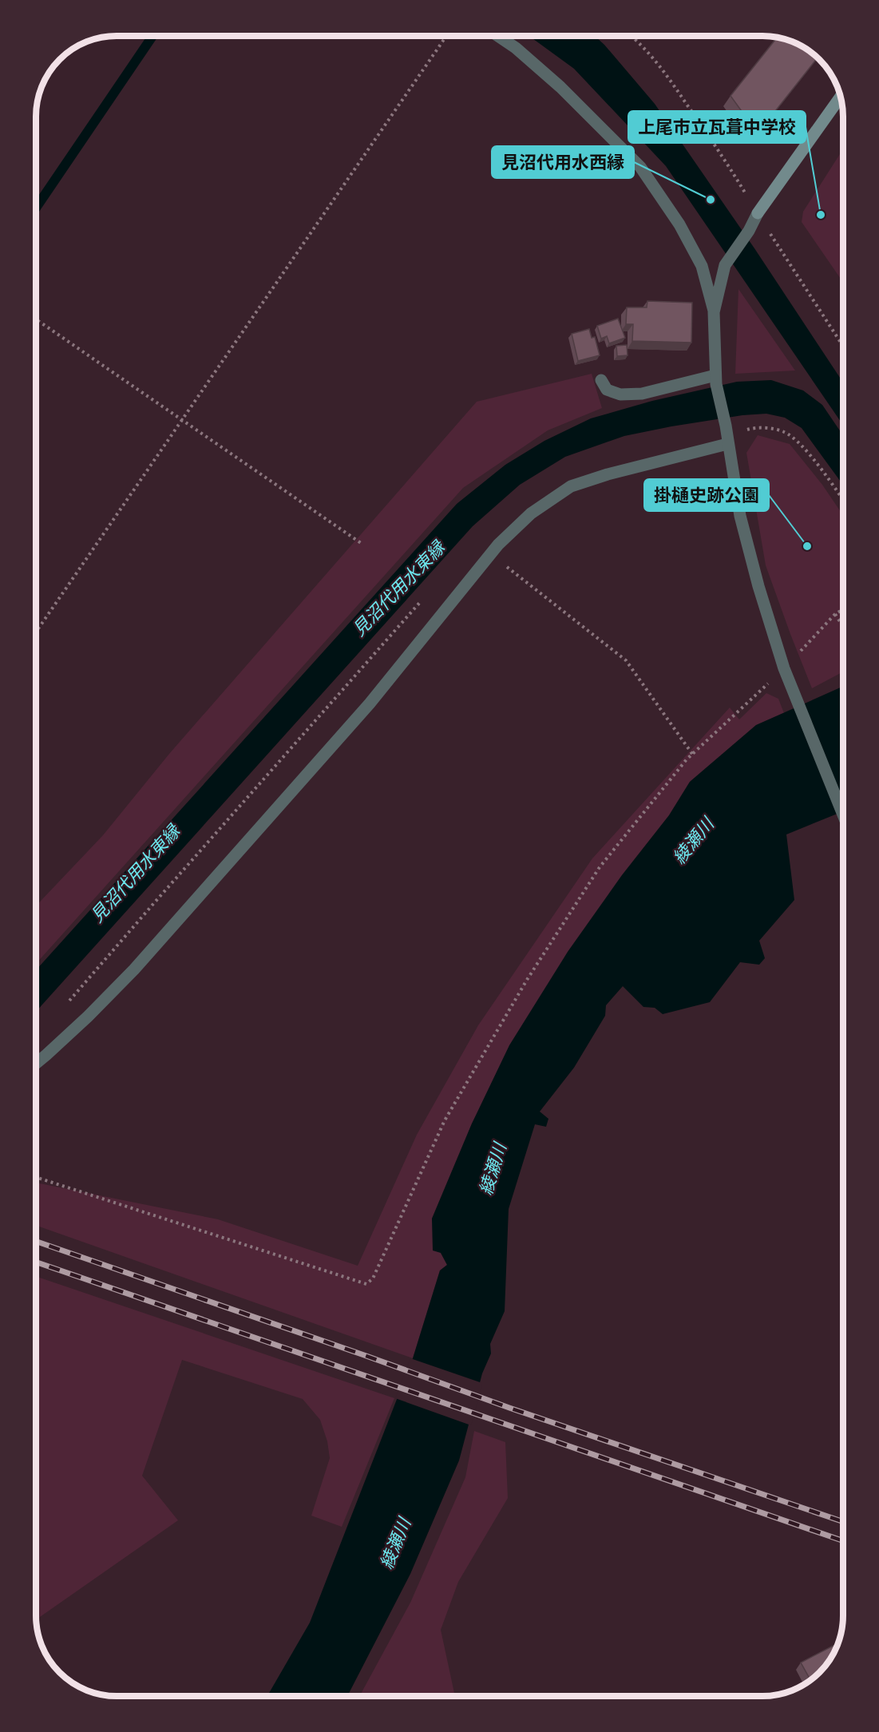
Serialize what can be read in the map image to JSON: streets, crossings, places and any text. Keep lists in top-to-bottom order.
{
  "water": ["見沼代用水東縁", "綾瀬川"],
  "places": ["見沼代用水西縁", "上尾市立瓦葺中学校", "掛樋史跡公園"]
}
